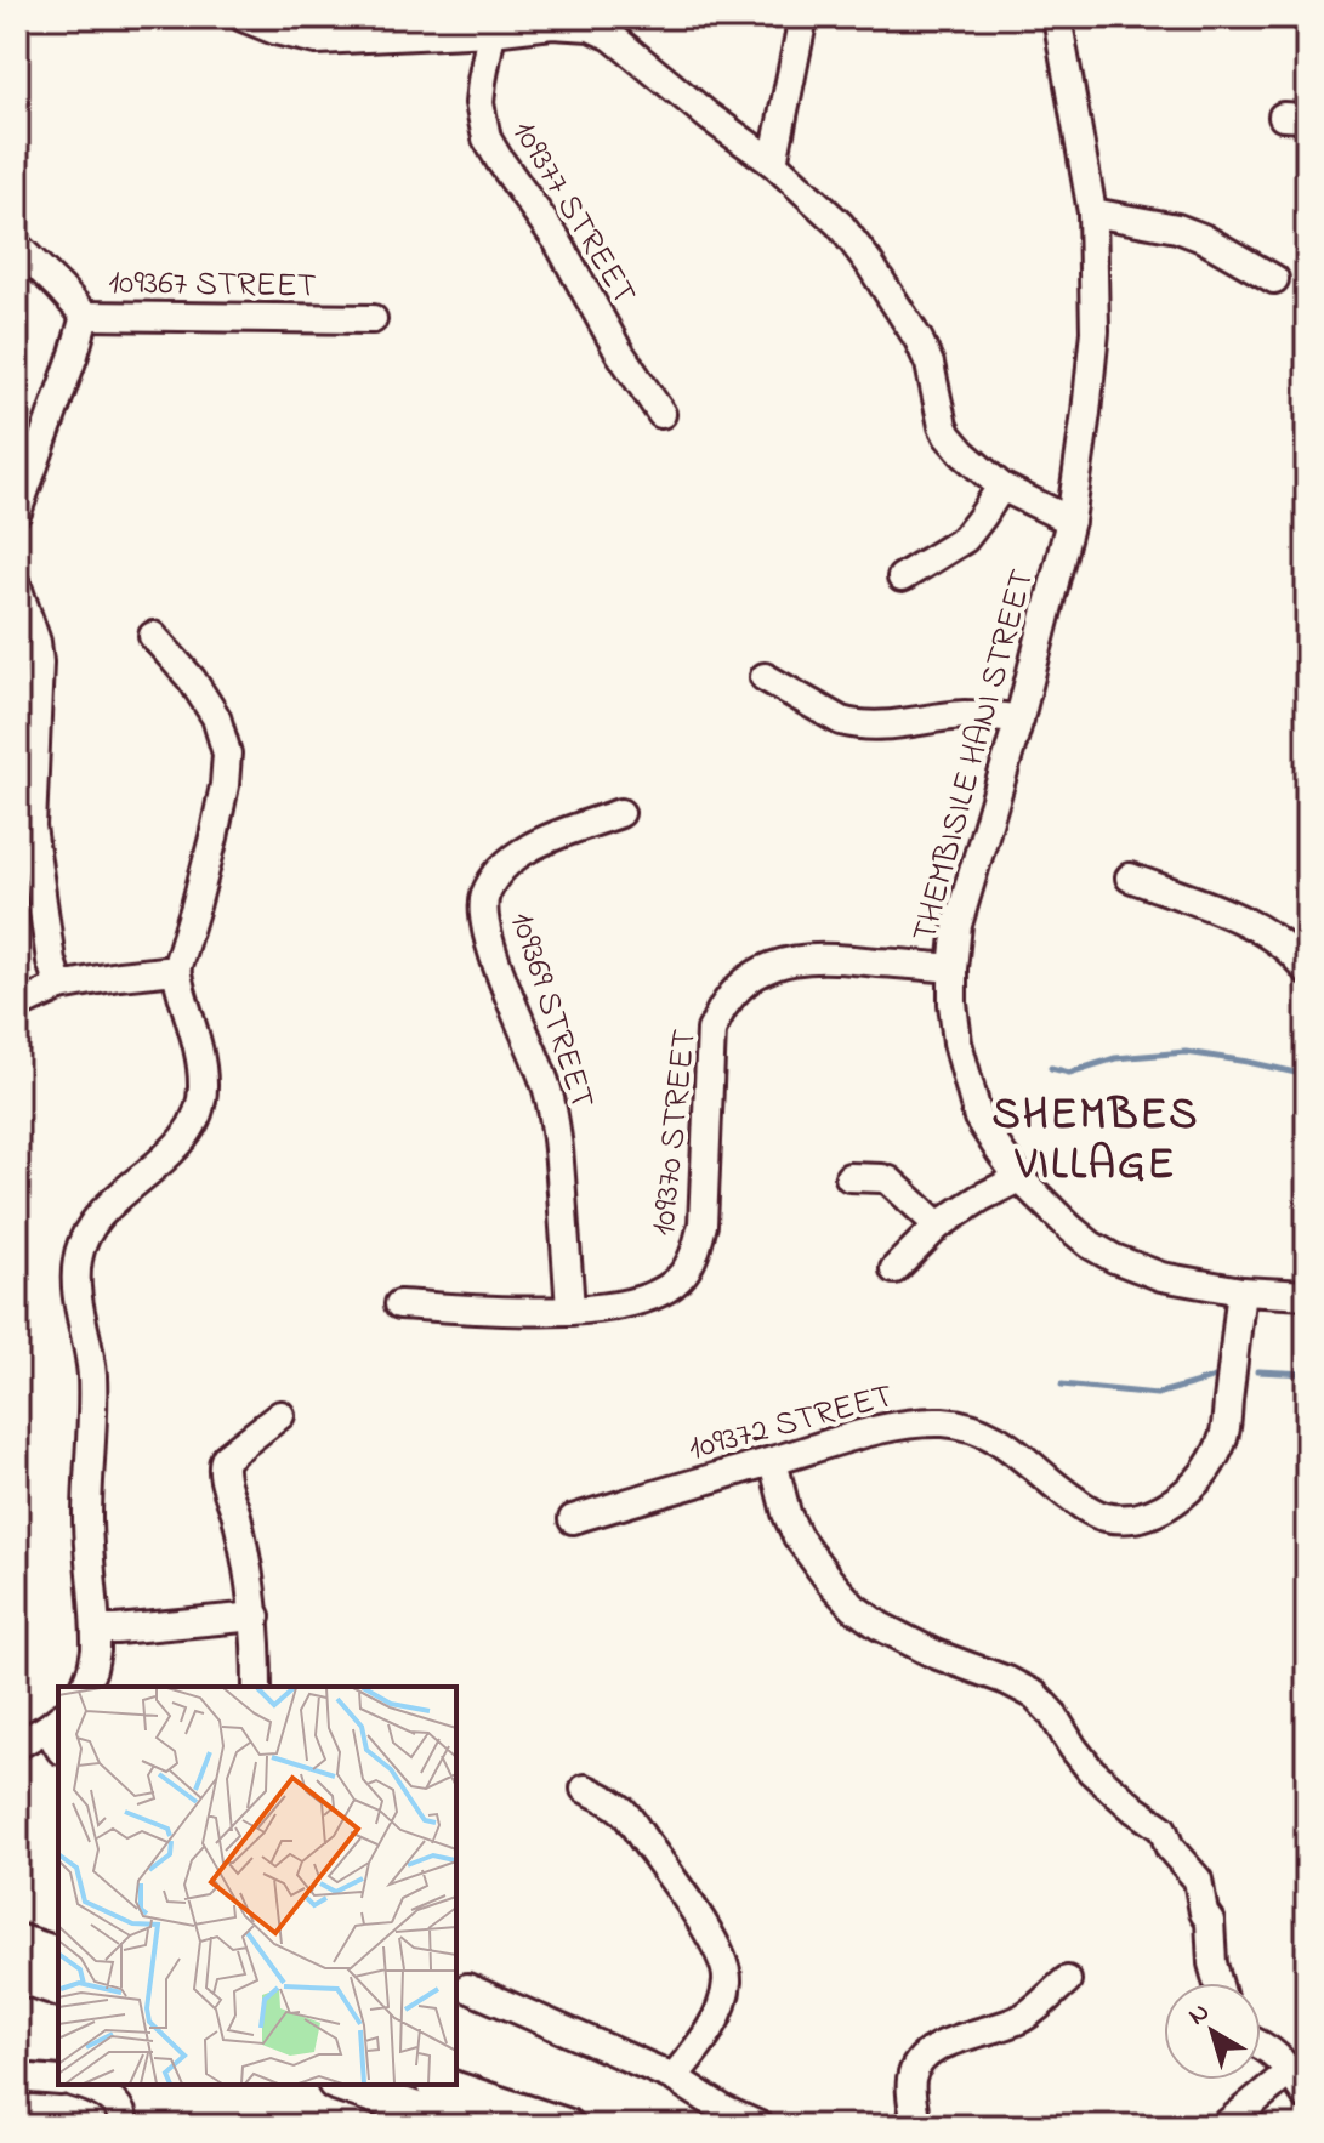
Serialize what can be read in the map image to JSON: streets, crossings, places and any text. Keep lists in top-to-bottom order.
{
  "streets": {
    "street": [
      "109377 STREET",
      "109367 STREET",
      "THEMBISILE HANI STREET",
      "109369 STREET",
      "109370 STREET",
      "109372 STREET"
    ]
  },
  "crossings": [
    ["THEMBISILE HANI STREET", "109370 STREET"],
    ["THEMBISILE HANI STREET", "109372 STREET"],
    ["109369 STREET", "109370 STREET"]
  ],
  "districts": ["SHEMBES VILLAGE"],
  "north": "top left"
}
